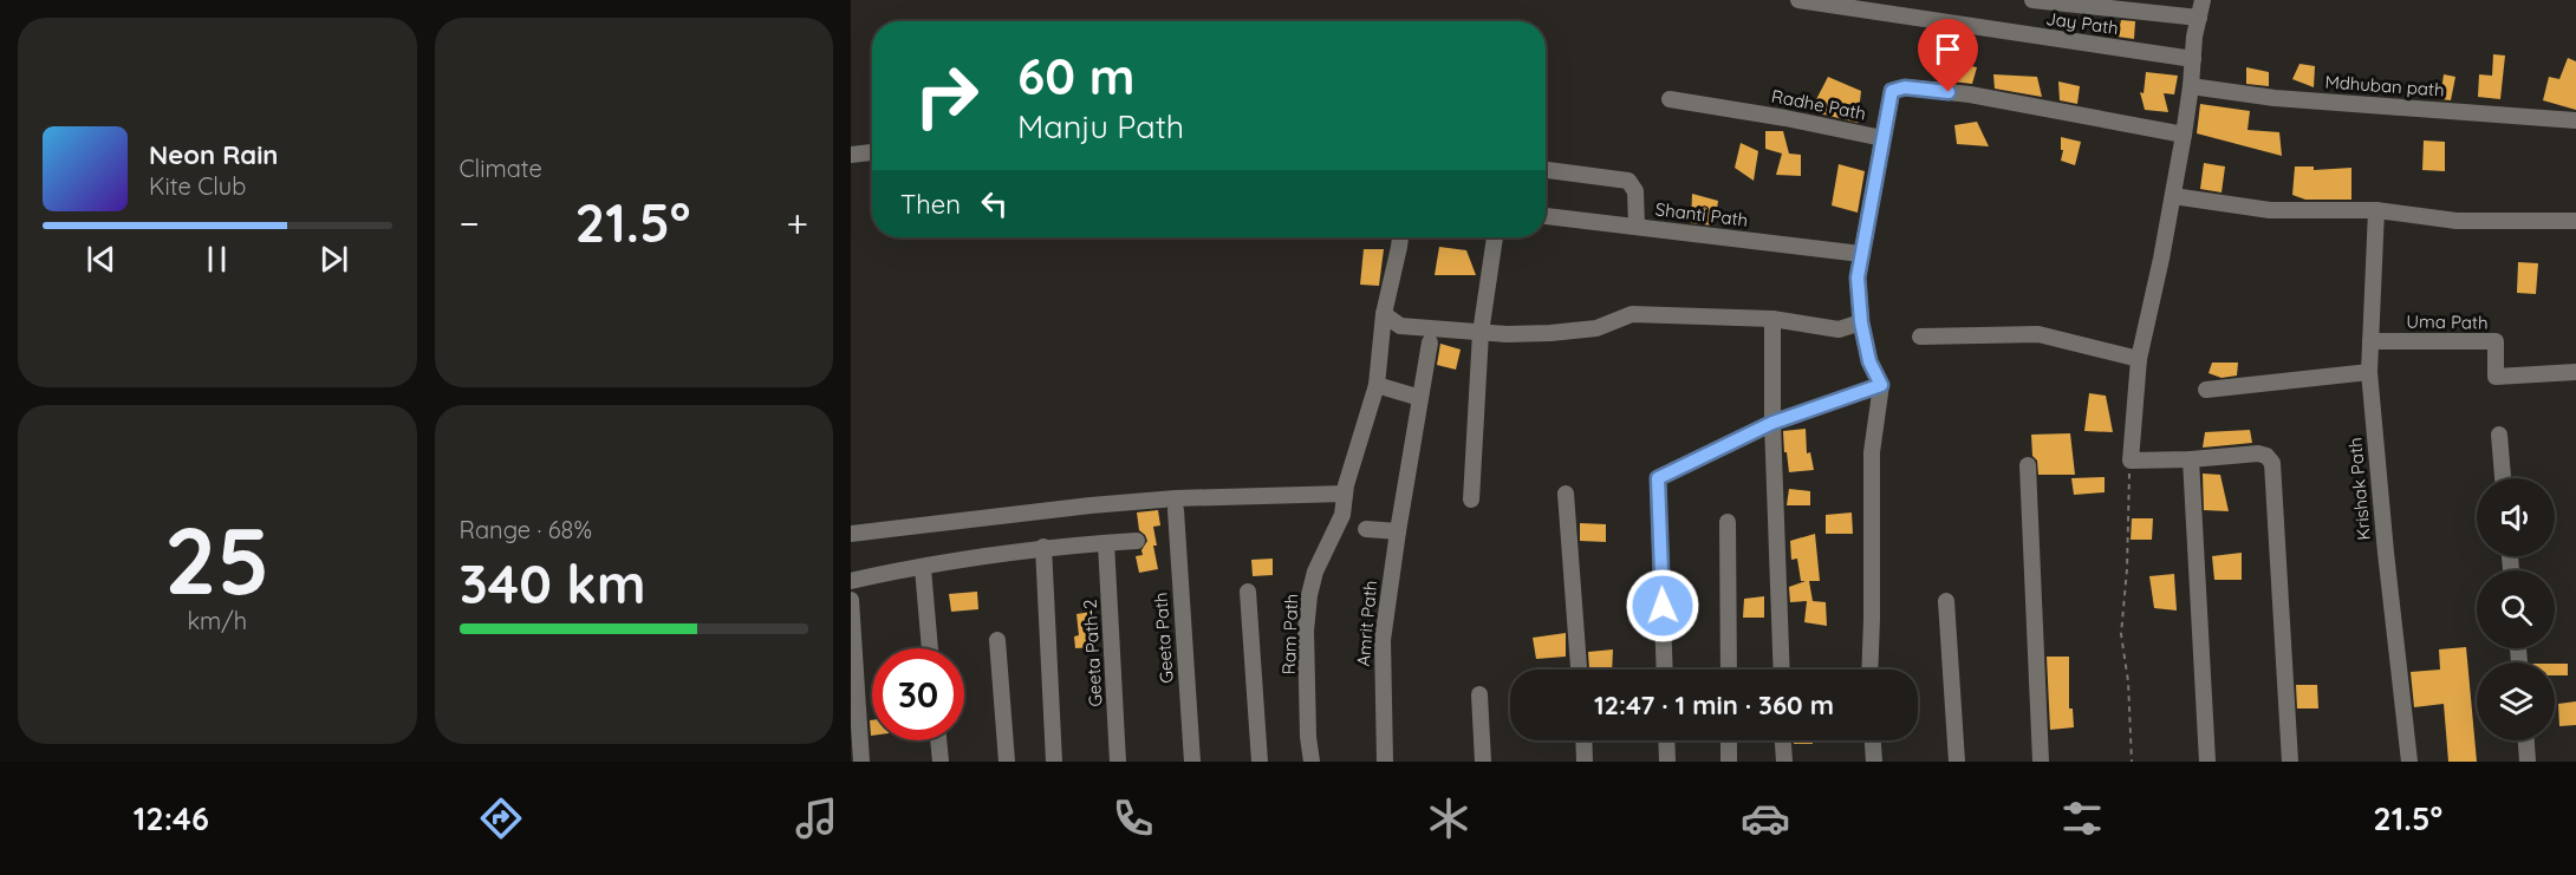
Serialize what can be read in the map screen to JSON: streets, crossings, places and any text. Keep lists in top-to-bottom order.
{
  "streets": {
    "street": [
      "Jay Path",
      "Mdhuban path",
      "Radhe Path",
      "Shanti Path",
      "Uma Path",
      "Krishak Path",
      "Amrit Path",
      "Ram Path",
      "Geeta Path",
      "Geeta Path-2"
    ]
  },
  "crossings": [
    ["Uma Path", "Krishak Path"]
  ],
  "page": {
    "tile": [
      "Climate",
      ["25", "km/h"],
      ["Range · 68%", "340 km"]
    ],
    "turn": ["60 m", "Manju Path"],
    "song": ["Neon Rain", "Kite Club"],
    "then": "Then",
    "heat": ["−", "21.5°", "+"],
    "limit": "30",
    "trip": "12:47 · 1 min · 360 m",
    "tabs": ["12:46", "21.5°"]
  }
}
